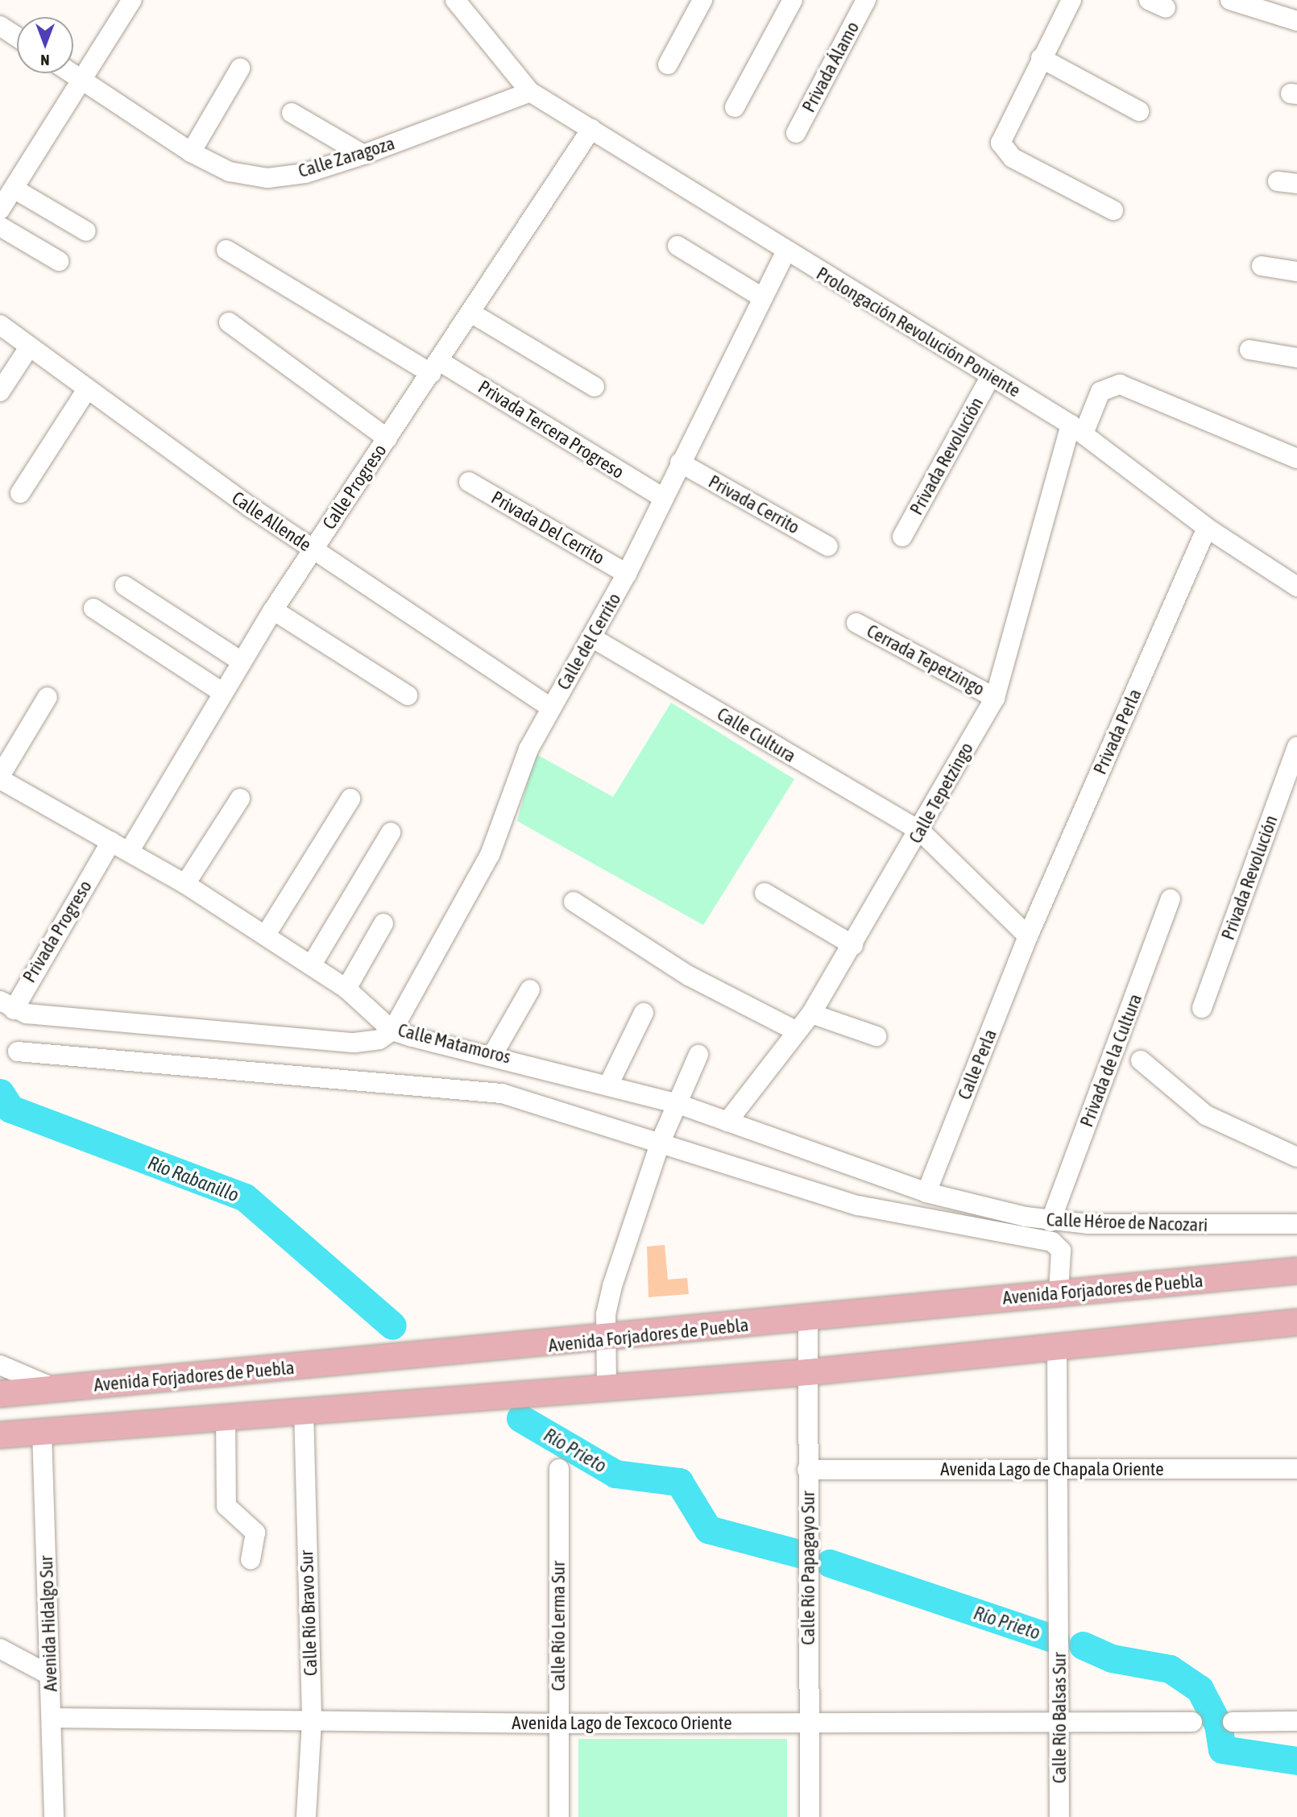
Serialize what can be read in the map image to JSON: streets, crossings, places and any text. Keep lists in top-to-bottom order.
{
  "streets": {
    "main road": ["Avenida Forjadores de Puebla"],
    "street": [
      "Privada Álamo",
      "Calle Zaragoza",
      "Prolongación Revolución Poniente",
      "Privada Tercera Progreso",
      "Privada Revolución",
      "Calle Progreso",
      "Privada Cerrito",
      "Calle Allende",
      "Privada Del Cerrito",
      "Calle del Cerrito",
      "Cerrada Tepetzingo",
      "Privada Perla",
      "Calle Cultura",
      "Calle Tepetzingo",
      "Privada Progreso",
      "Calle Matamoros",
      "Privada de la Cultura",
      "Calle Perla",
      "Calle Héroe de Nacozari",
      "Avenida Lago de Chapala Oriente",
      "Calle Río Papagayo Sur",
      "Calle Río Bravo Sur",
      "Avenida Hidalgo Sur",
      "Calle Río Lerma Sur",
      "Calle Río Balsas Sur",
      "Avenida Lago de Texcoco Oriente"
    ]
  },
  "crossings": [
    ["Calle Zaragoza", "Prolongación Revolución Poniente"],
    ["Prolongación Revolución Poniente", "Privada Revolución"],
    ["Prolongación Revolución Poniente", "Calle Progreso"],
    ["Prolongación Revolución Poniente", "Calle del Cerrito"],
    ["Prolongación Revolución Poniente", "Privada Perla"],
    ["Prolongación Revolución Poniente", "Calle Tepetzingo"],
    ["Privada Tercera Progreso", "Calle Progreso"],
    ["Privada Tercera Progreso", "Calle del Cerrito"],
    ["Calle Progreso", "Calle Allende"],
    ["Calle Progreso", "Calle Matamoros"],
    ["Privada Cerrito", "Calle del Cerrito"],
    ["Calle Allende", "Calle del Cerrito"],
    ["Privada Del Cerrito", "Calle del Cerrito"],
    ["Calle del Cerrito", "Calle Cultura"],
    ["Calle del Cerrito", "Calle Matamoros"],
    ["Cerrada Tepetzingo", "Calle Tepetzingo"],
    ["Privada Perla", "Calle Cultura"],
    ["Privada Perla", "Calle Perla"],
    ["Calle Cultura", "Calle Tepetzingo"],
    ["Calle Cultura", "Calle Perla"],
    ["Calle Tepetzingo", "Calle Matamoros"],
    ["Privada Progreso", "Calle Matamoros"],
    ["Calle Matamoros", "Calle Perla"],
    ["Calle Matamoros", "Calle Héroe de Nacozari"],
    ["Privada de la Cultura", "Calle Héroe de Nacozari"],
    ["Calle Perla", "Calle Héroe de Nacozari"],
    ["Avenida Forjadores de Puebla", "Calle Río Papagayo Sur"],
    ["Avenida Lago de Chapala Oriente", "Calle Río Papagayo Sur"],
    ["Avenida Lago de Chapala Oriente", "Calle Río Balsas Sur"],
    ["Calle Río Papagayo Sur", "Avenida Lago de Texcoco Oriente"],
    ["Calle Río Bravo Sur", "Avenida Lago de Texcoco Oriente"],
    ["Avenida Hidalgo Sur", "Avenida Lago de Texcoco Oriente"],
    ["Calle Río Lerma Sur", "Avenida Lago de Texcoco Oriente"],
    ["Calle Río Balsas Sur", "Avenida Lago de Texcoco Oriente"]
  ],
  "water": ["Río Rabanillo", "Río Prieto"],
  "north": "bottom"
}
